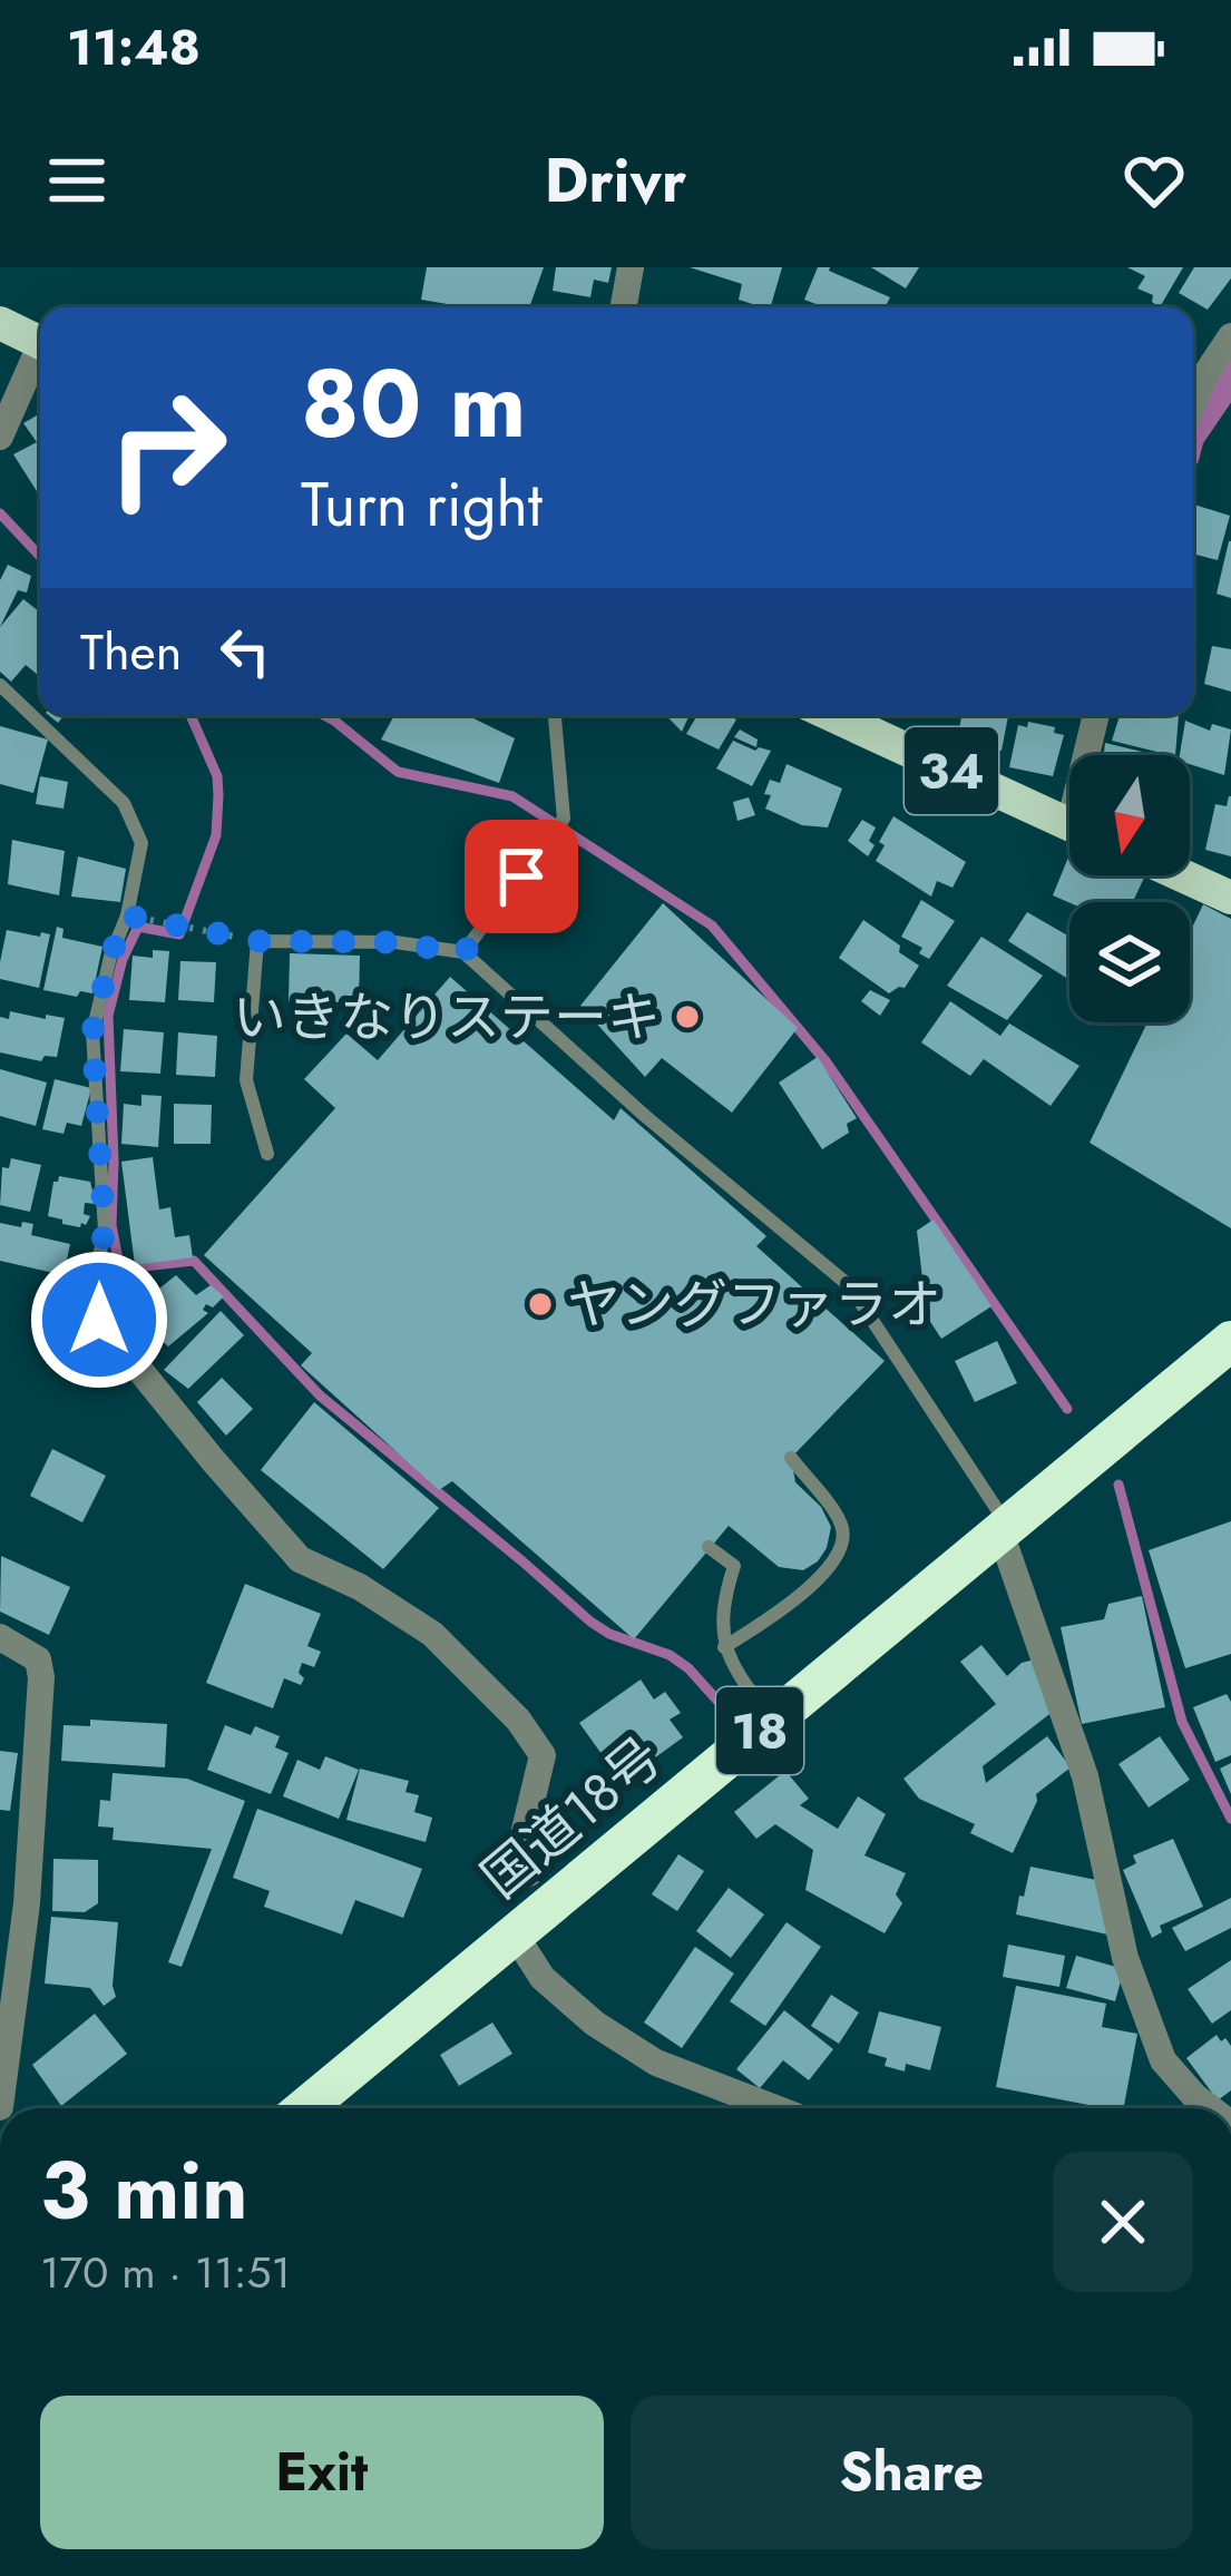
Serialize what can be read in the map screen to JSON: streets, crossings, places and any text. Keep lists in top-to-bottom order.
{
  "streets": {
    "highway": ["18", "国道18号"],
    "main road": ["34"]
  },
  "places": ["いきなりステーキ", "ヤングファラオ"],
  "north": "bottom",
  "page": {
    "status": "11:48",
    "header": "Drivr",
    "turn": ["80 m", "Turn right"],
    "then": "Then",
    "heading": ["3 min", "170 m · 11:51"],
    "buttons": ["Exit", "Share"]
  }
}
